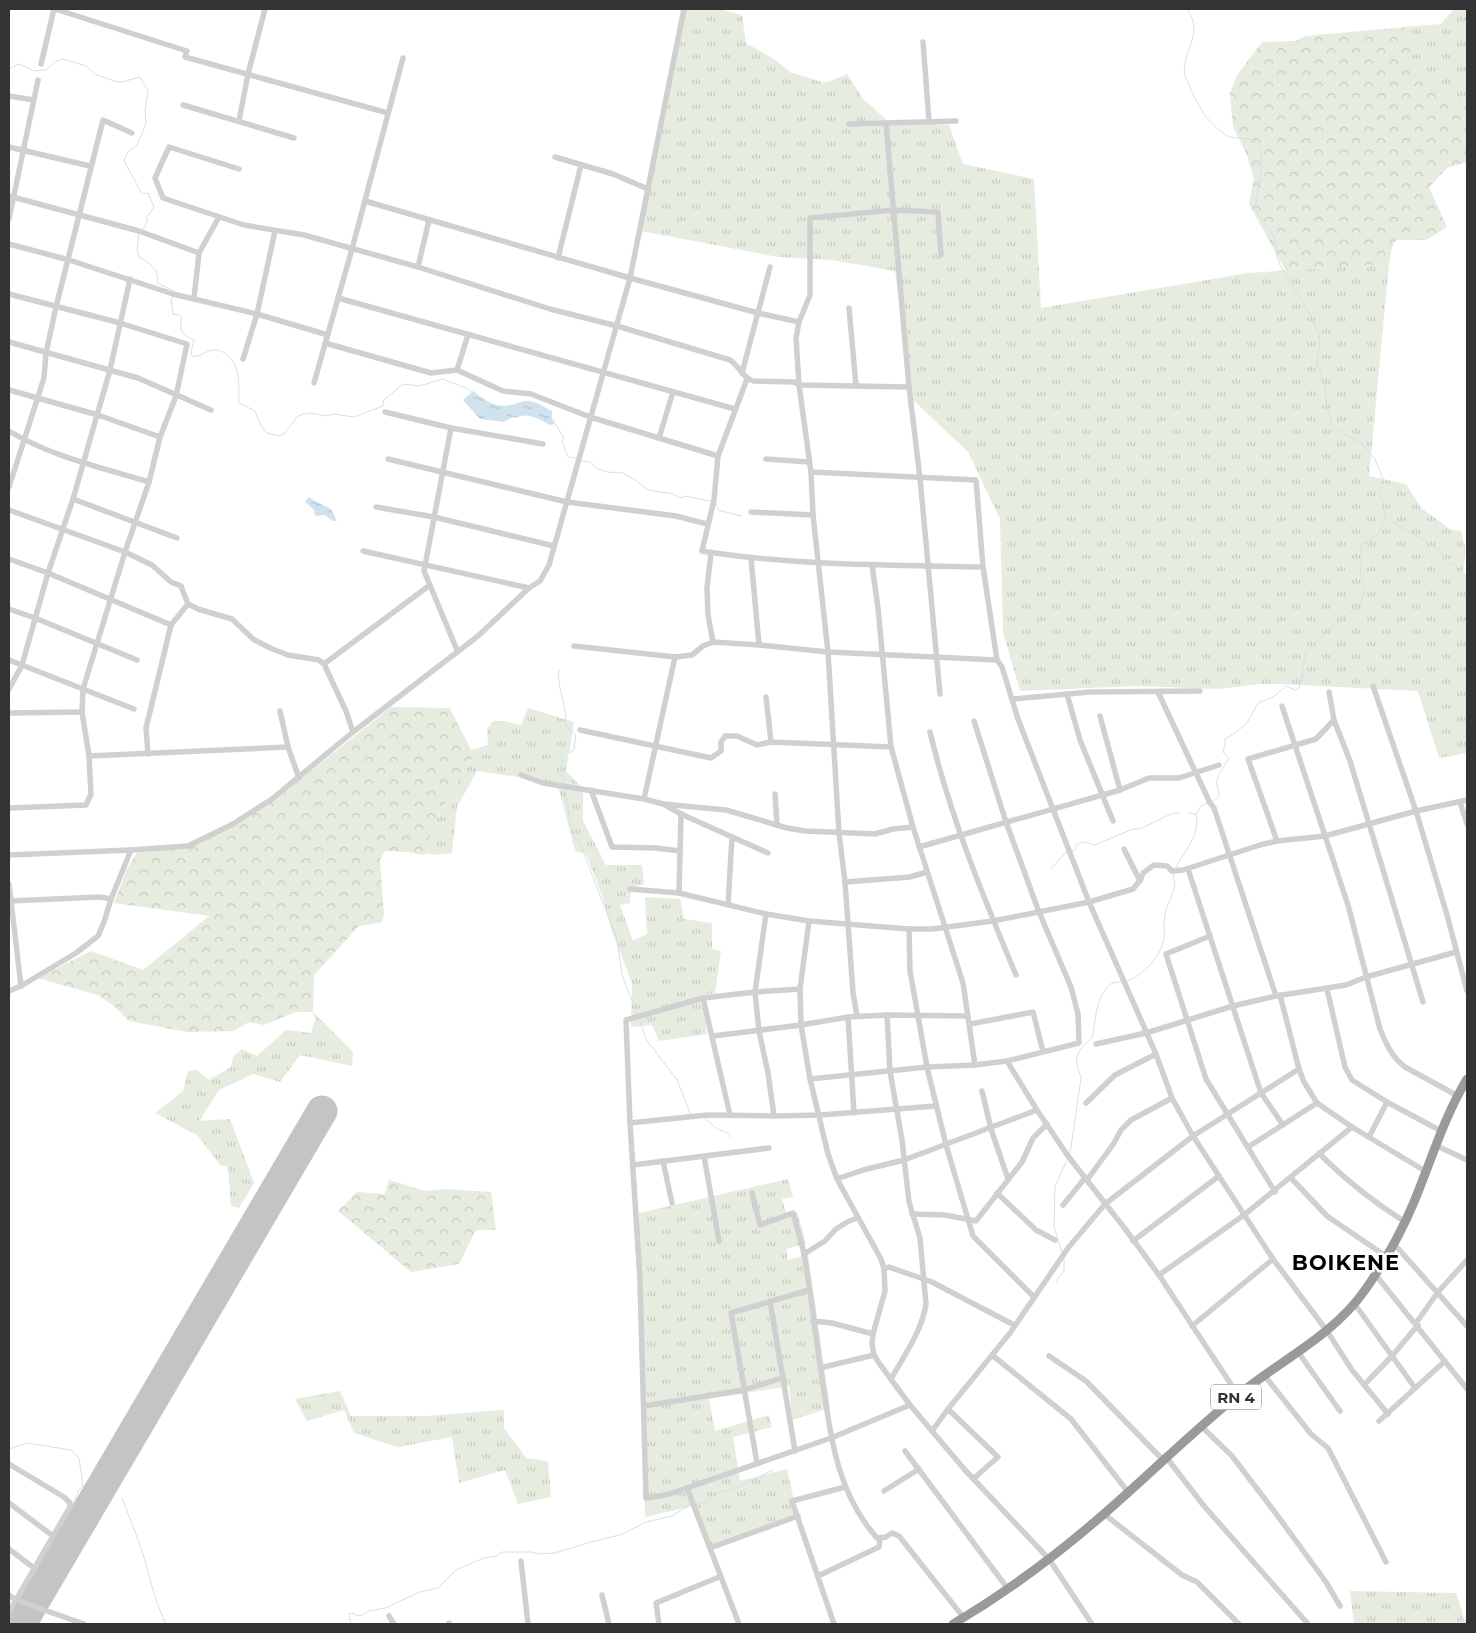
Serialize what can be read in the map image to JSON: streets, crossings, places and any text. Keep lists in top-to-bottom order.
{
  "streets": {
    "highway": ["RN 4"]
  },
  "districts": ["BOIKENE"]
}
